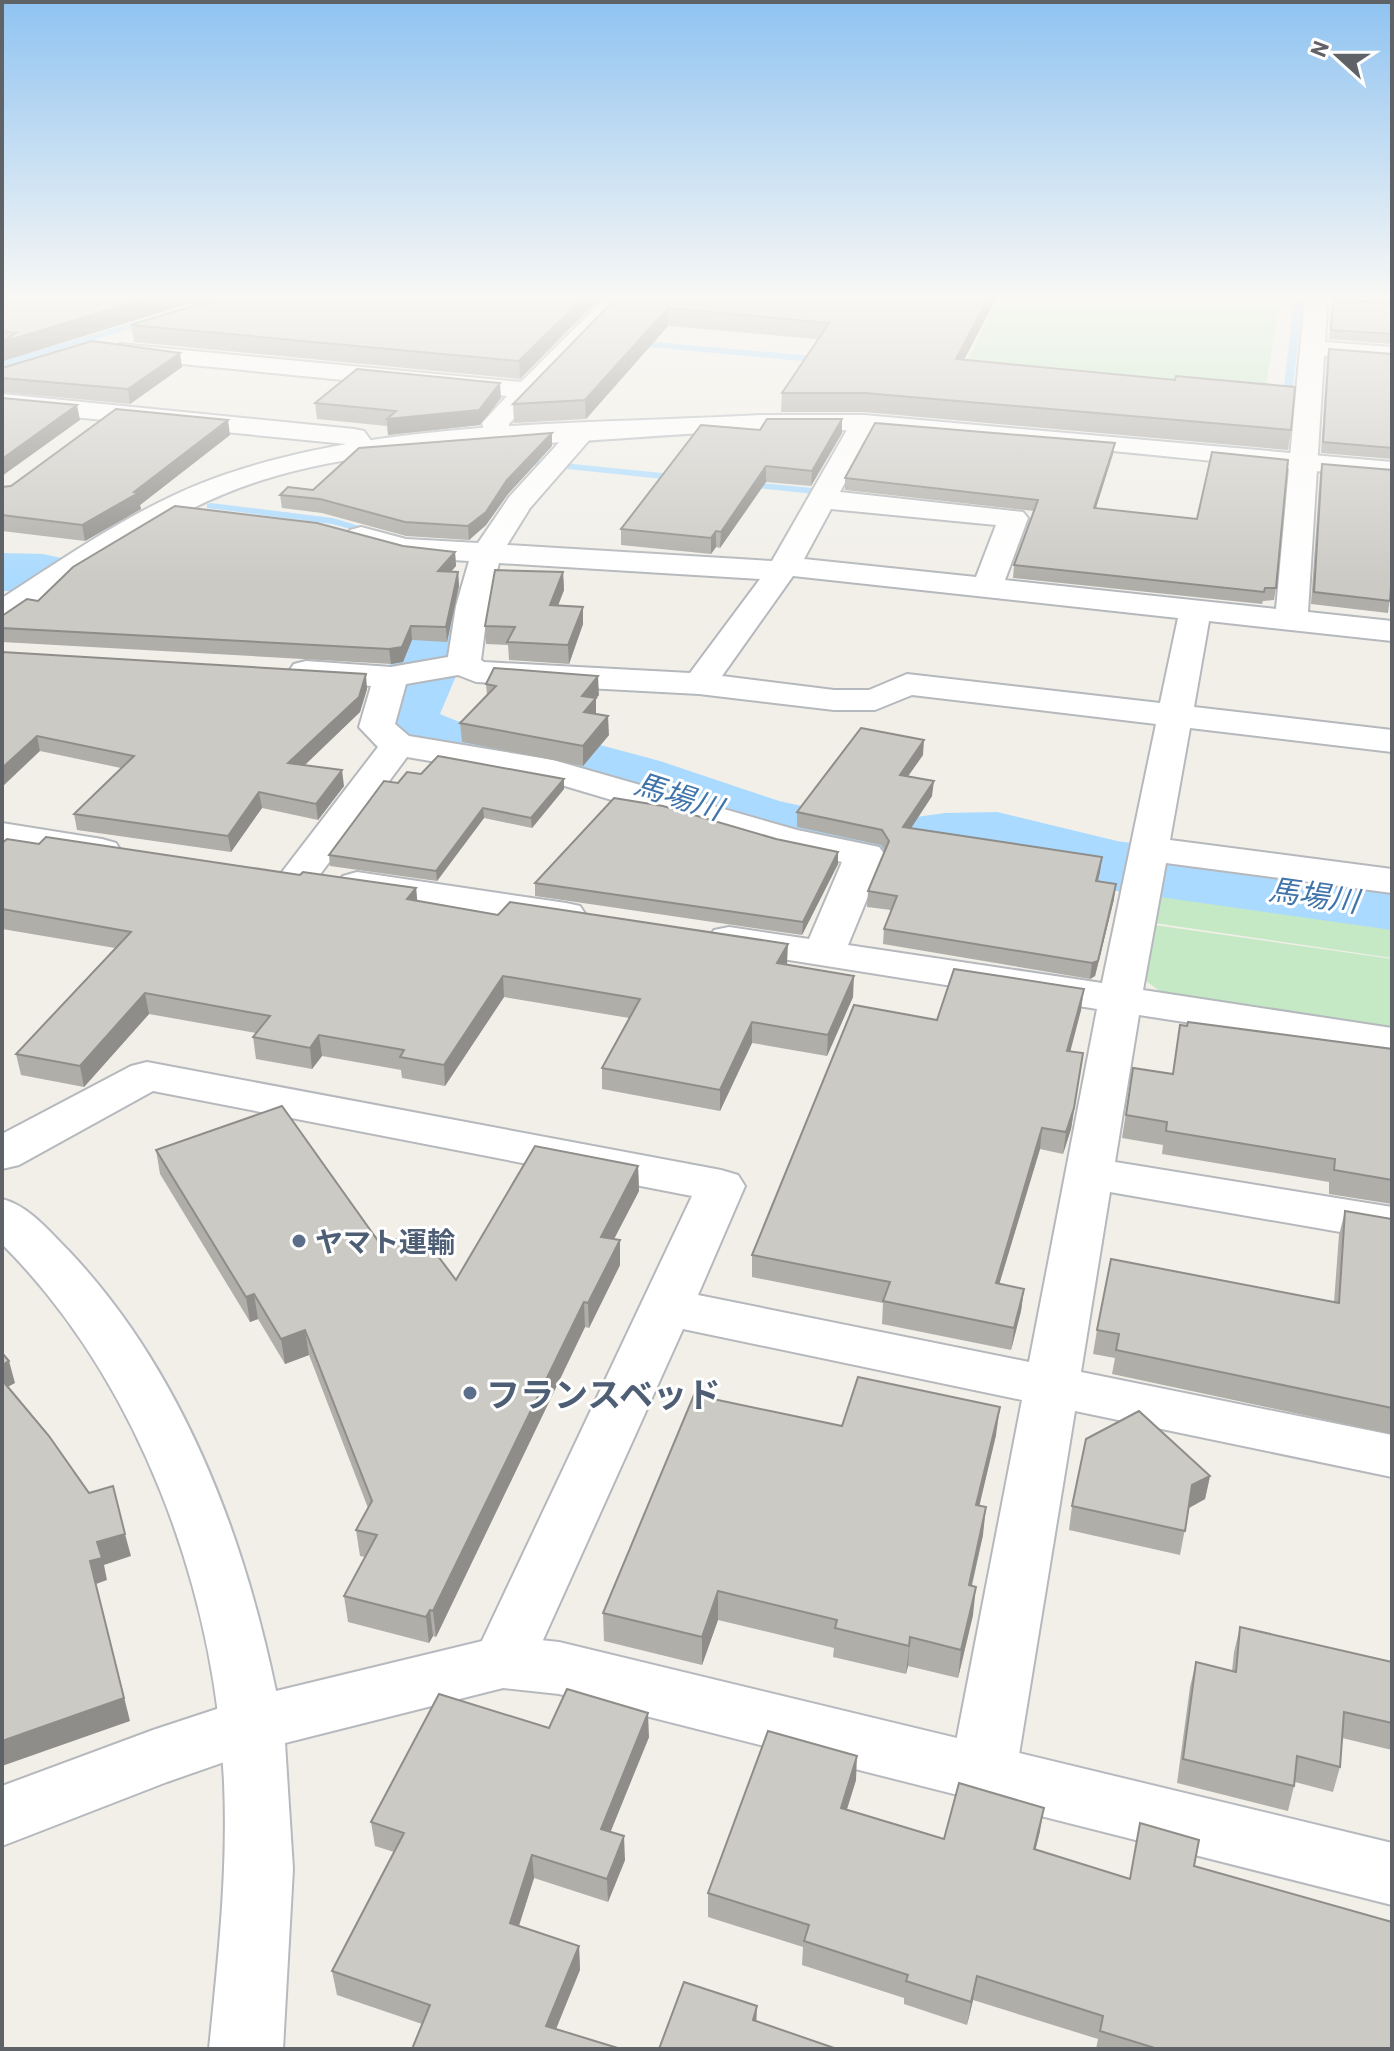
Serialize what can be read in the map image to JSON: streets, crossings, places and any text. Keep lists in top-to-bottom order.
{
  "water": ["馬場川"],
  "places": ["ヤマト運輸", "フランスベッド"],
  "north": "left"
}
